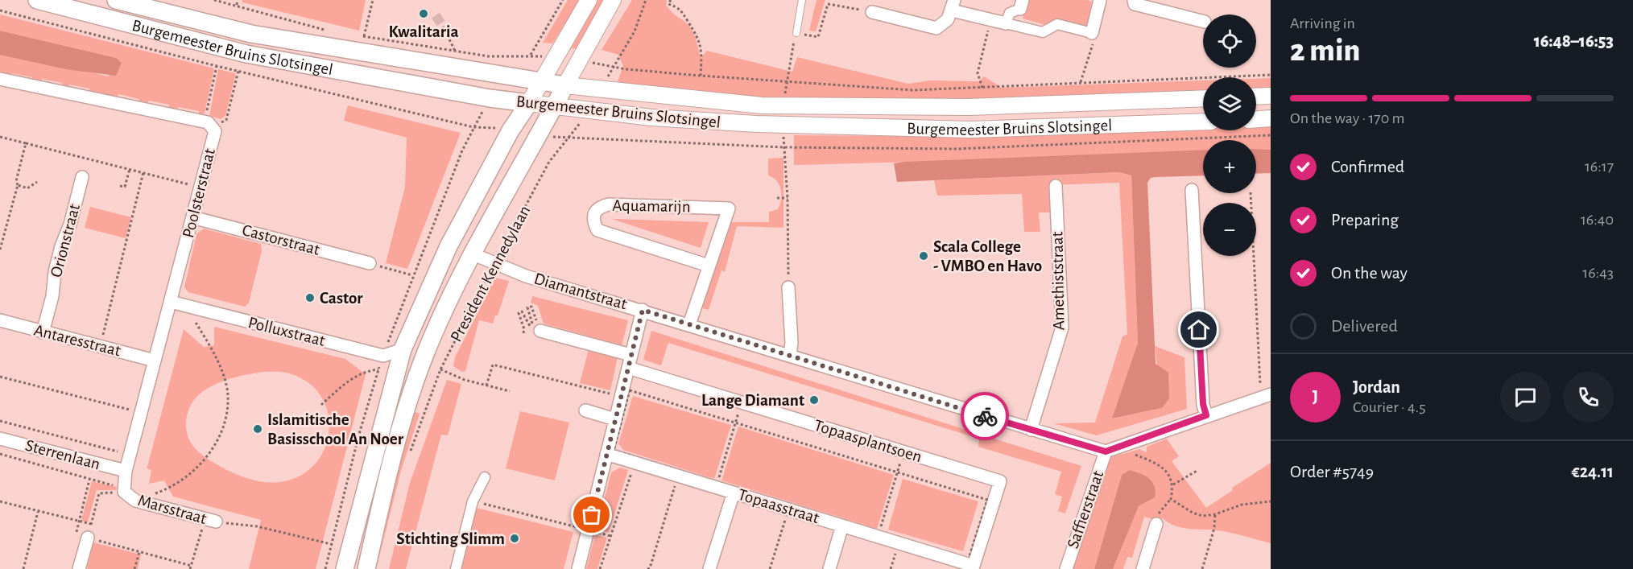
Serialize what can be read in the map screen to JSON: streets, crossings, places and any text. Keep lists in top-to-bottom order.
{
  "streets": {
    "main road": ["Burgemeester Bruins Slotsingel", "President Kennedylaan"],
    "street": [
      "Poolsterstraat",
      "Aquamarijn",
      "Castorstraat",
      "Orionstraat",
      "Amethiststraat",
      "Diamantstraat",
      "Polluxstraat",
      "Antaresstraat",
      "Topaasplantsoen",
      "Sterrenlaan",
      "Topaasstraat",
      "Marsstraat",
      "Saffierstraat"
    ]
  },
  "crossings": [
    ["Burgemeester Bruins Slotsingel", "President Kennedylaan"],
    ["Poolsterstraat", "Castorstraat"],
    ["Poolsterstraat", "Polluxstraat"],
    ["Poolsterstraat", "Antaresstraat"],
    ["Poolsterstraat", "Sterrenlaan"],
    ["Poolsterstraat", "Marsstraat"],
    ["Aquamarijn", "Diamantstraat"],
    ["Orionstraat", "Antaresstraat"],
    ["President Kennedylaan", "Diamantstraat"],
    ["Amethiststraat", "Diamantstraat"],
    ["Diamantstraat", "Saffierstraat"],
    ["Topaasplantsoen", "Topaasstraat"],
    ["Sterrenlaan", "Marsstraat"]
  ],
  "places": [
    "Kwalitaria",
    "Scala College - VMBO en Havo",
    "Castor",
    "Lange Diamant",
    "Islamitische Basisschool An Noer",
    "Stichting Slimm"
  ],
  "page": {
    "heading": ["2 min", "Arriving in", "16:48–16:53"],
    "panel": [
      "Jordan",
      "Courier · 4.5",
      "Order #5749",
      "€24.11"
    ],
    "map_buttons": ["+", "−"],
    "bar": "On the way · 170 m",
    "list": [
      ["Confirmed", "16:17"],
      ["Preparing", "16:40"],
      ["On the way", "16:43"],
      "Delivered"
    ],
    "round": "J"
  }
}
